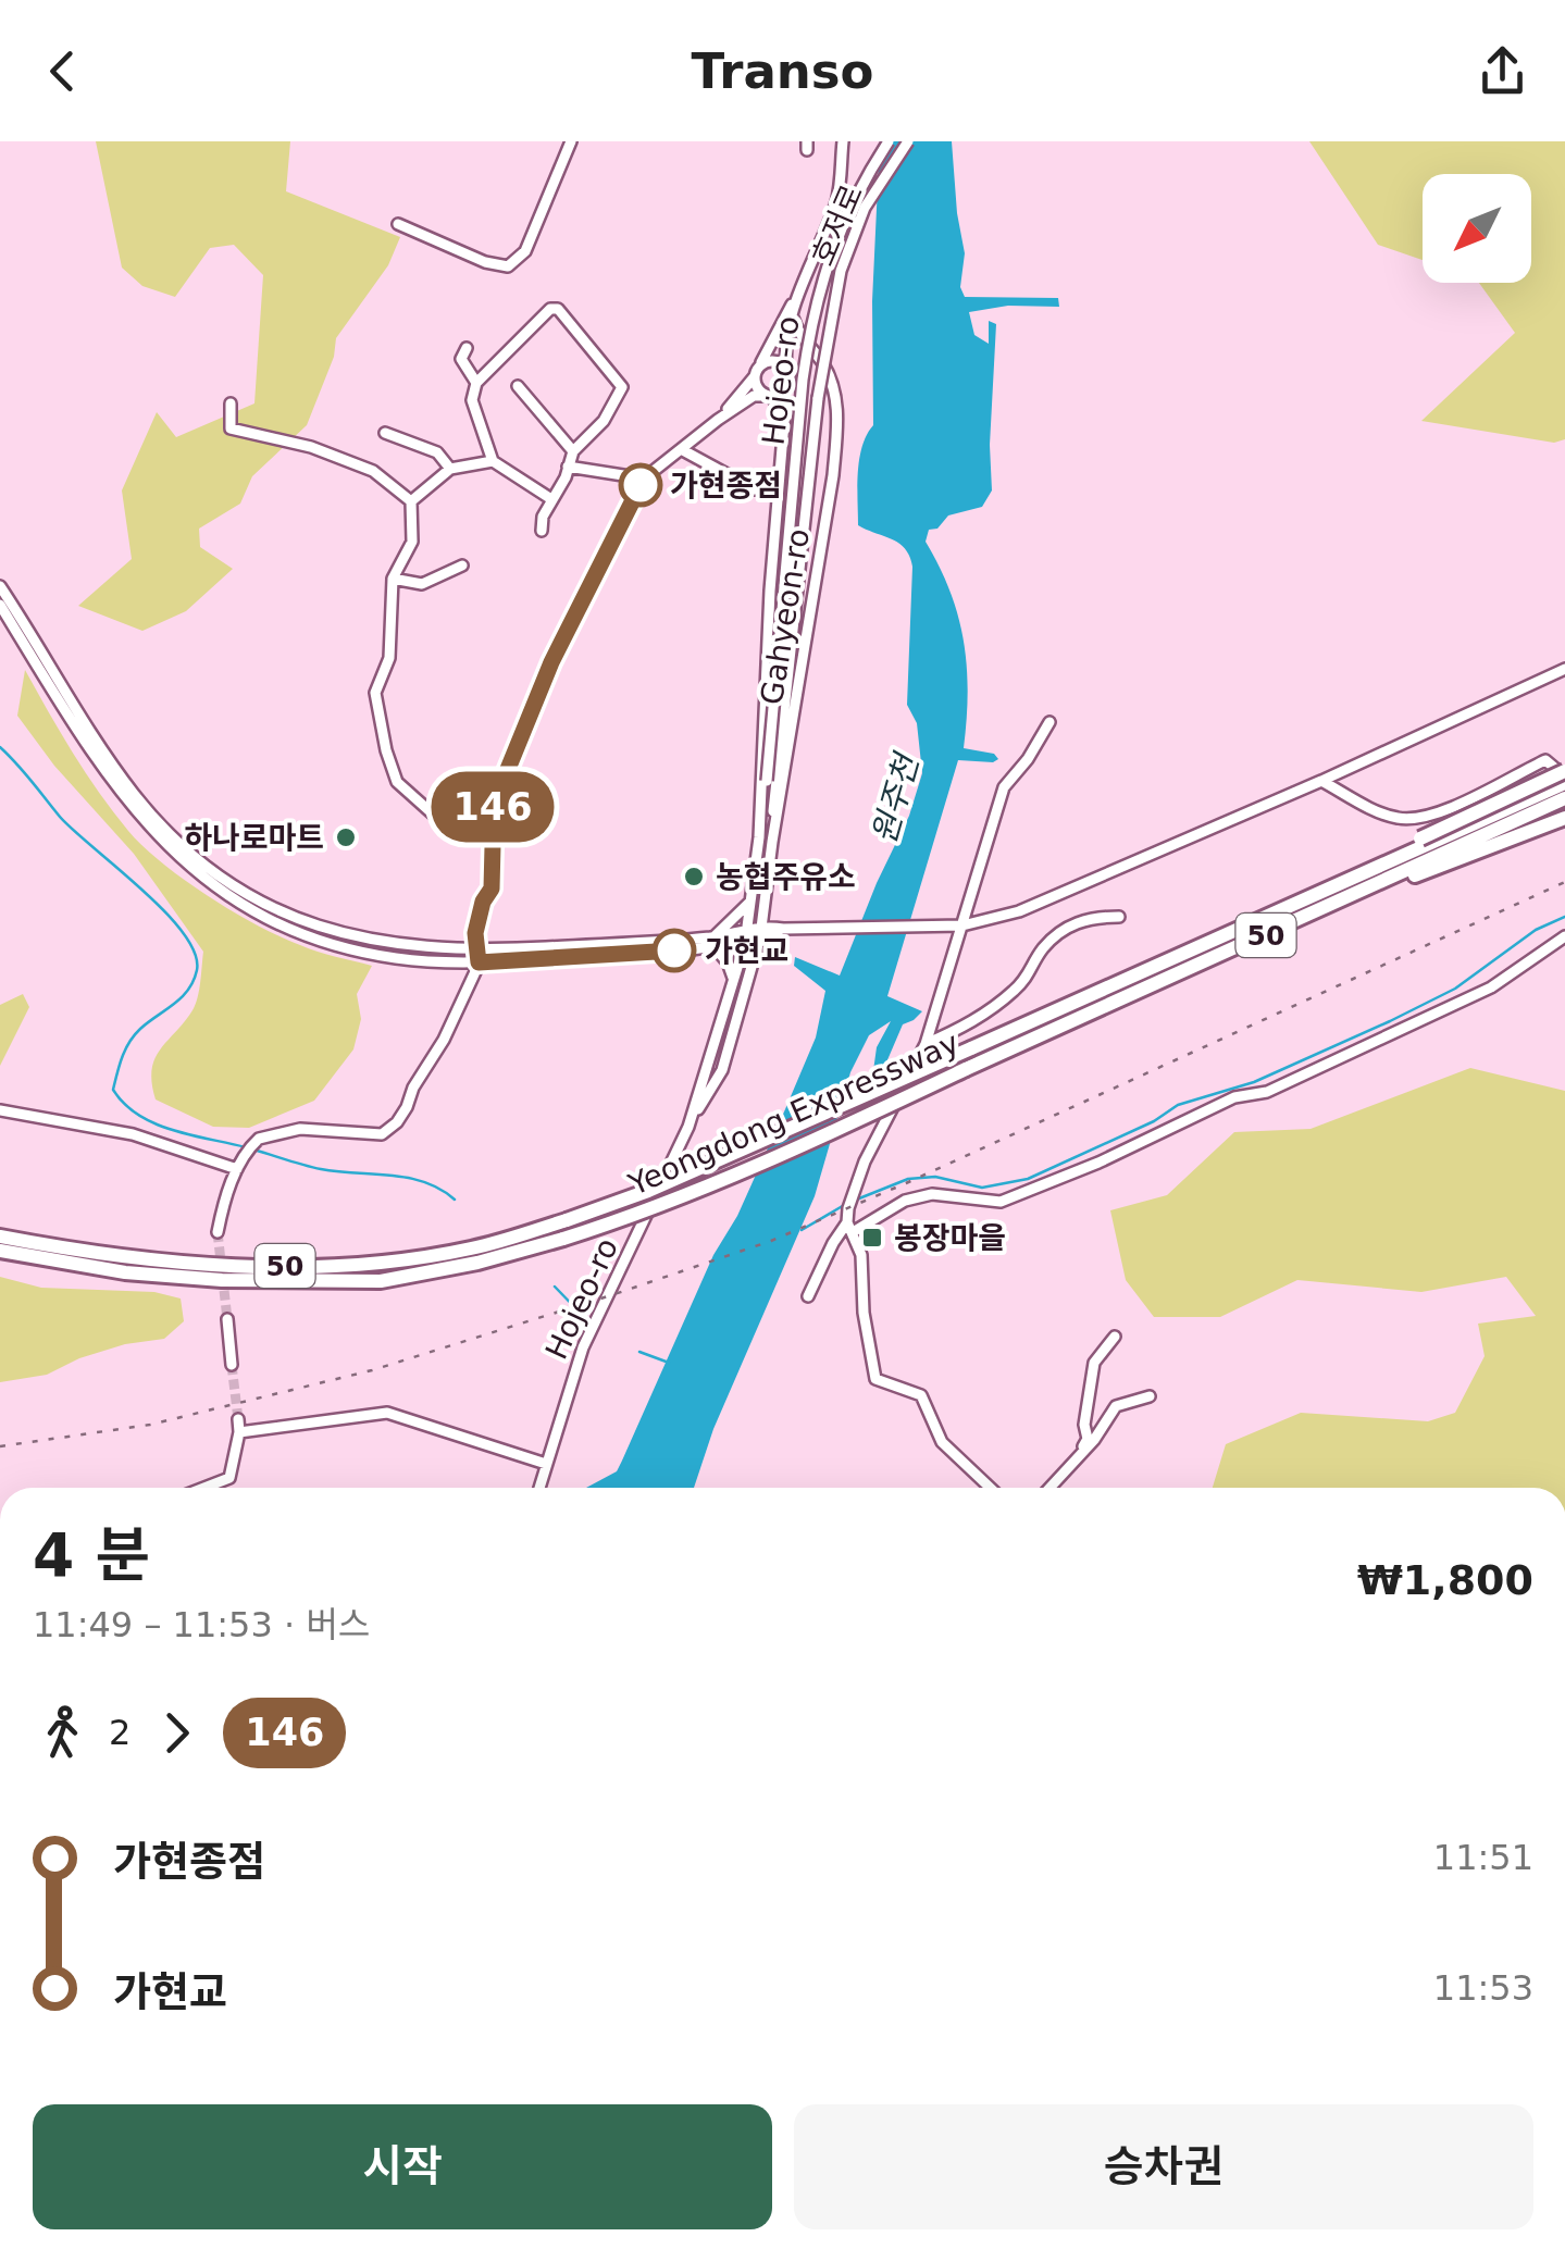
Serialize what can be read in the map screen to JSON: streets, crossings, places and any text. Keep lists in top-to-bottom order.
{
  "streets": {
    "highway": ["50", "Yeongdong Expressway"],
    "street": ["호저로", "Hojeo-ro", "Gahyeon-ro"]
  },
  "crossings": [
    ["호저로", "Hojeo-ro"],
    ["호저로", "Gahyeon-ro"],
    ["Hojeo-ro", "Gahyeon-ro"]
  ],
  "water": ["원주천"],
  "places": {
    "other": [
      "가현종점",
      "하나로마트",
      "농협주유소",
      "가현교"
    ],
    "transit": ["봉장마을"]
  },
  "lines": ["bus line 146"],
  "north": "bottom left",
  "page": {
    "header": "Transo",
    "on_map": "146",
    "heading": ["4 분", "11:49 – 11:53 · 버스", "₩1,800"],
    "legs": ["2", "146"],
    "list": [
      {
        "name": "가현종점",
        "value": "11:51"
      },
      {
        "name": "가현교",
        "value": "11:53"
      }
    ],
    "buttons": ["시작", "승차권"]
  }
}
